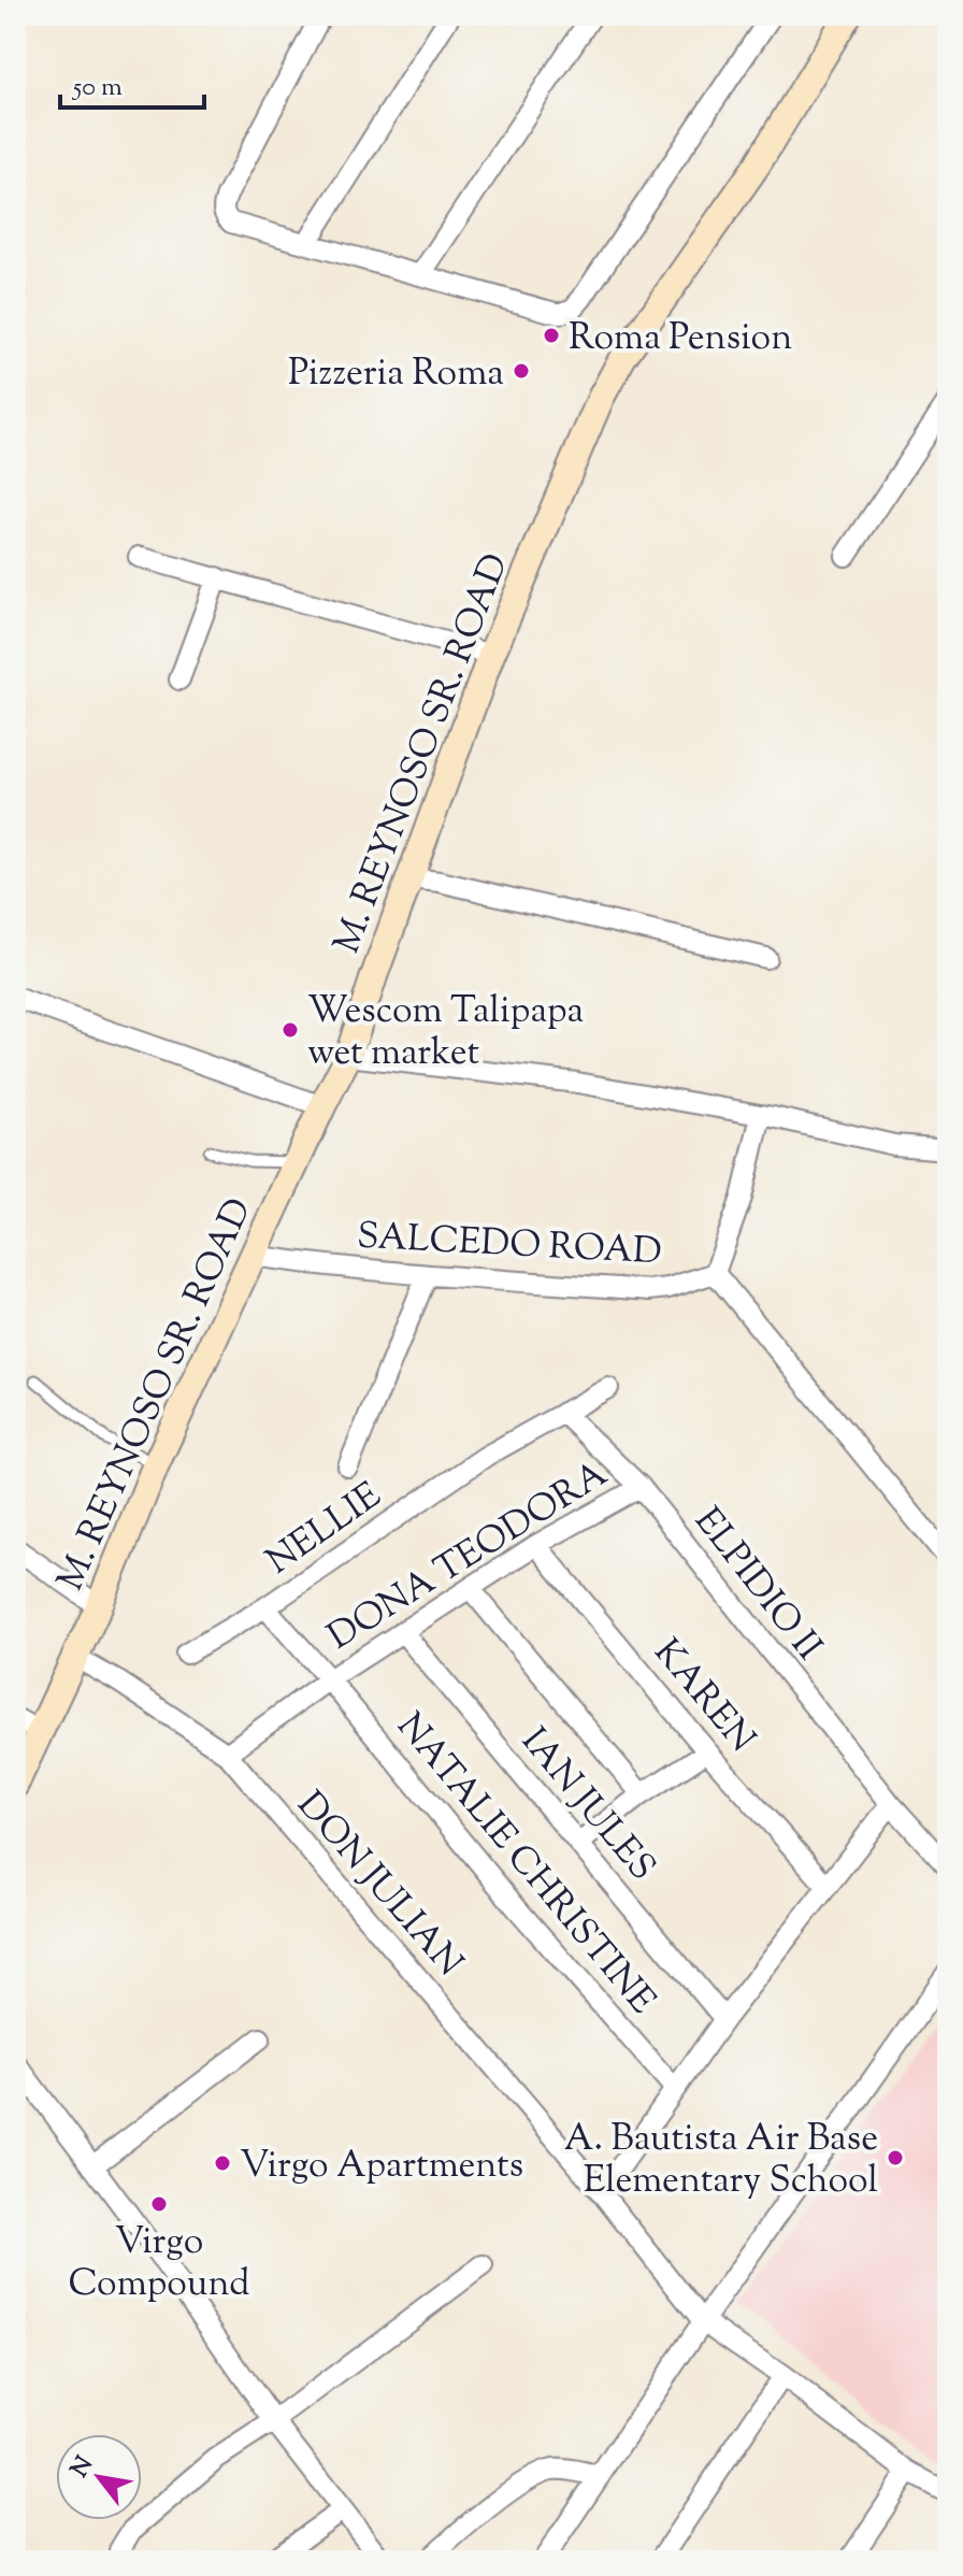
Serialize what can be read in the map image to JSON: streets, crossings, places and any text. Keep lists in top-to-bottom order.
{
  "streets": {
    "street": [
      "M. REYNOSO SR. ROAD",
      "SALCEDO ROAD",
      "NELLIE",
      "DONA TEODORA",
      "ELPIDIO II",
      "KAREN",
      "IAN JULES",
      "NATALIE CHRISTINE",
      "DON JULIAN"
    ]
  },
  "crossings": [
    ["M. REYNOSO SR. ROAD", "SALCEDO ROAD"],
    ["M. REYNOSO SR. ROAD", "DON JULIAN"],
    ["NELLIE", "DONA TEODORA"],
    ["NELLIE", "ELPIDIO II"],
    ["NELLIE", "NATALIE CHRISTINE"],
    ["DONA TEODORA", "ELPIDIO II"],
    ["DONA TEODORA", "KAREN"],
    ["DONA TEODORA", "IAN JULES"],
    ["DONA TEODORA", "NATALIE CHRISTINE"]
  ],
  "places": [
    "Roma Pension",
    "Pizzeria Roma",
    "Wescom Talipapa wet market",
    "A. Bautista Air Base Elementary School",
    "Virgo Apartments",
    "Virgo Compound"
  ],
  "scale_bar": "50 m",
  "north": "top left"
}
